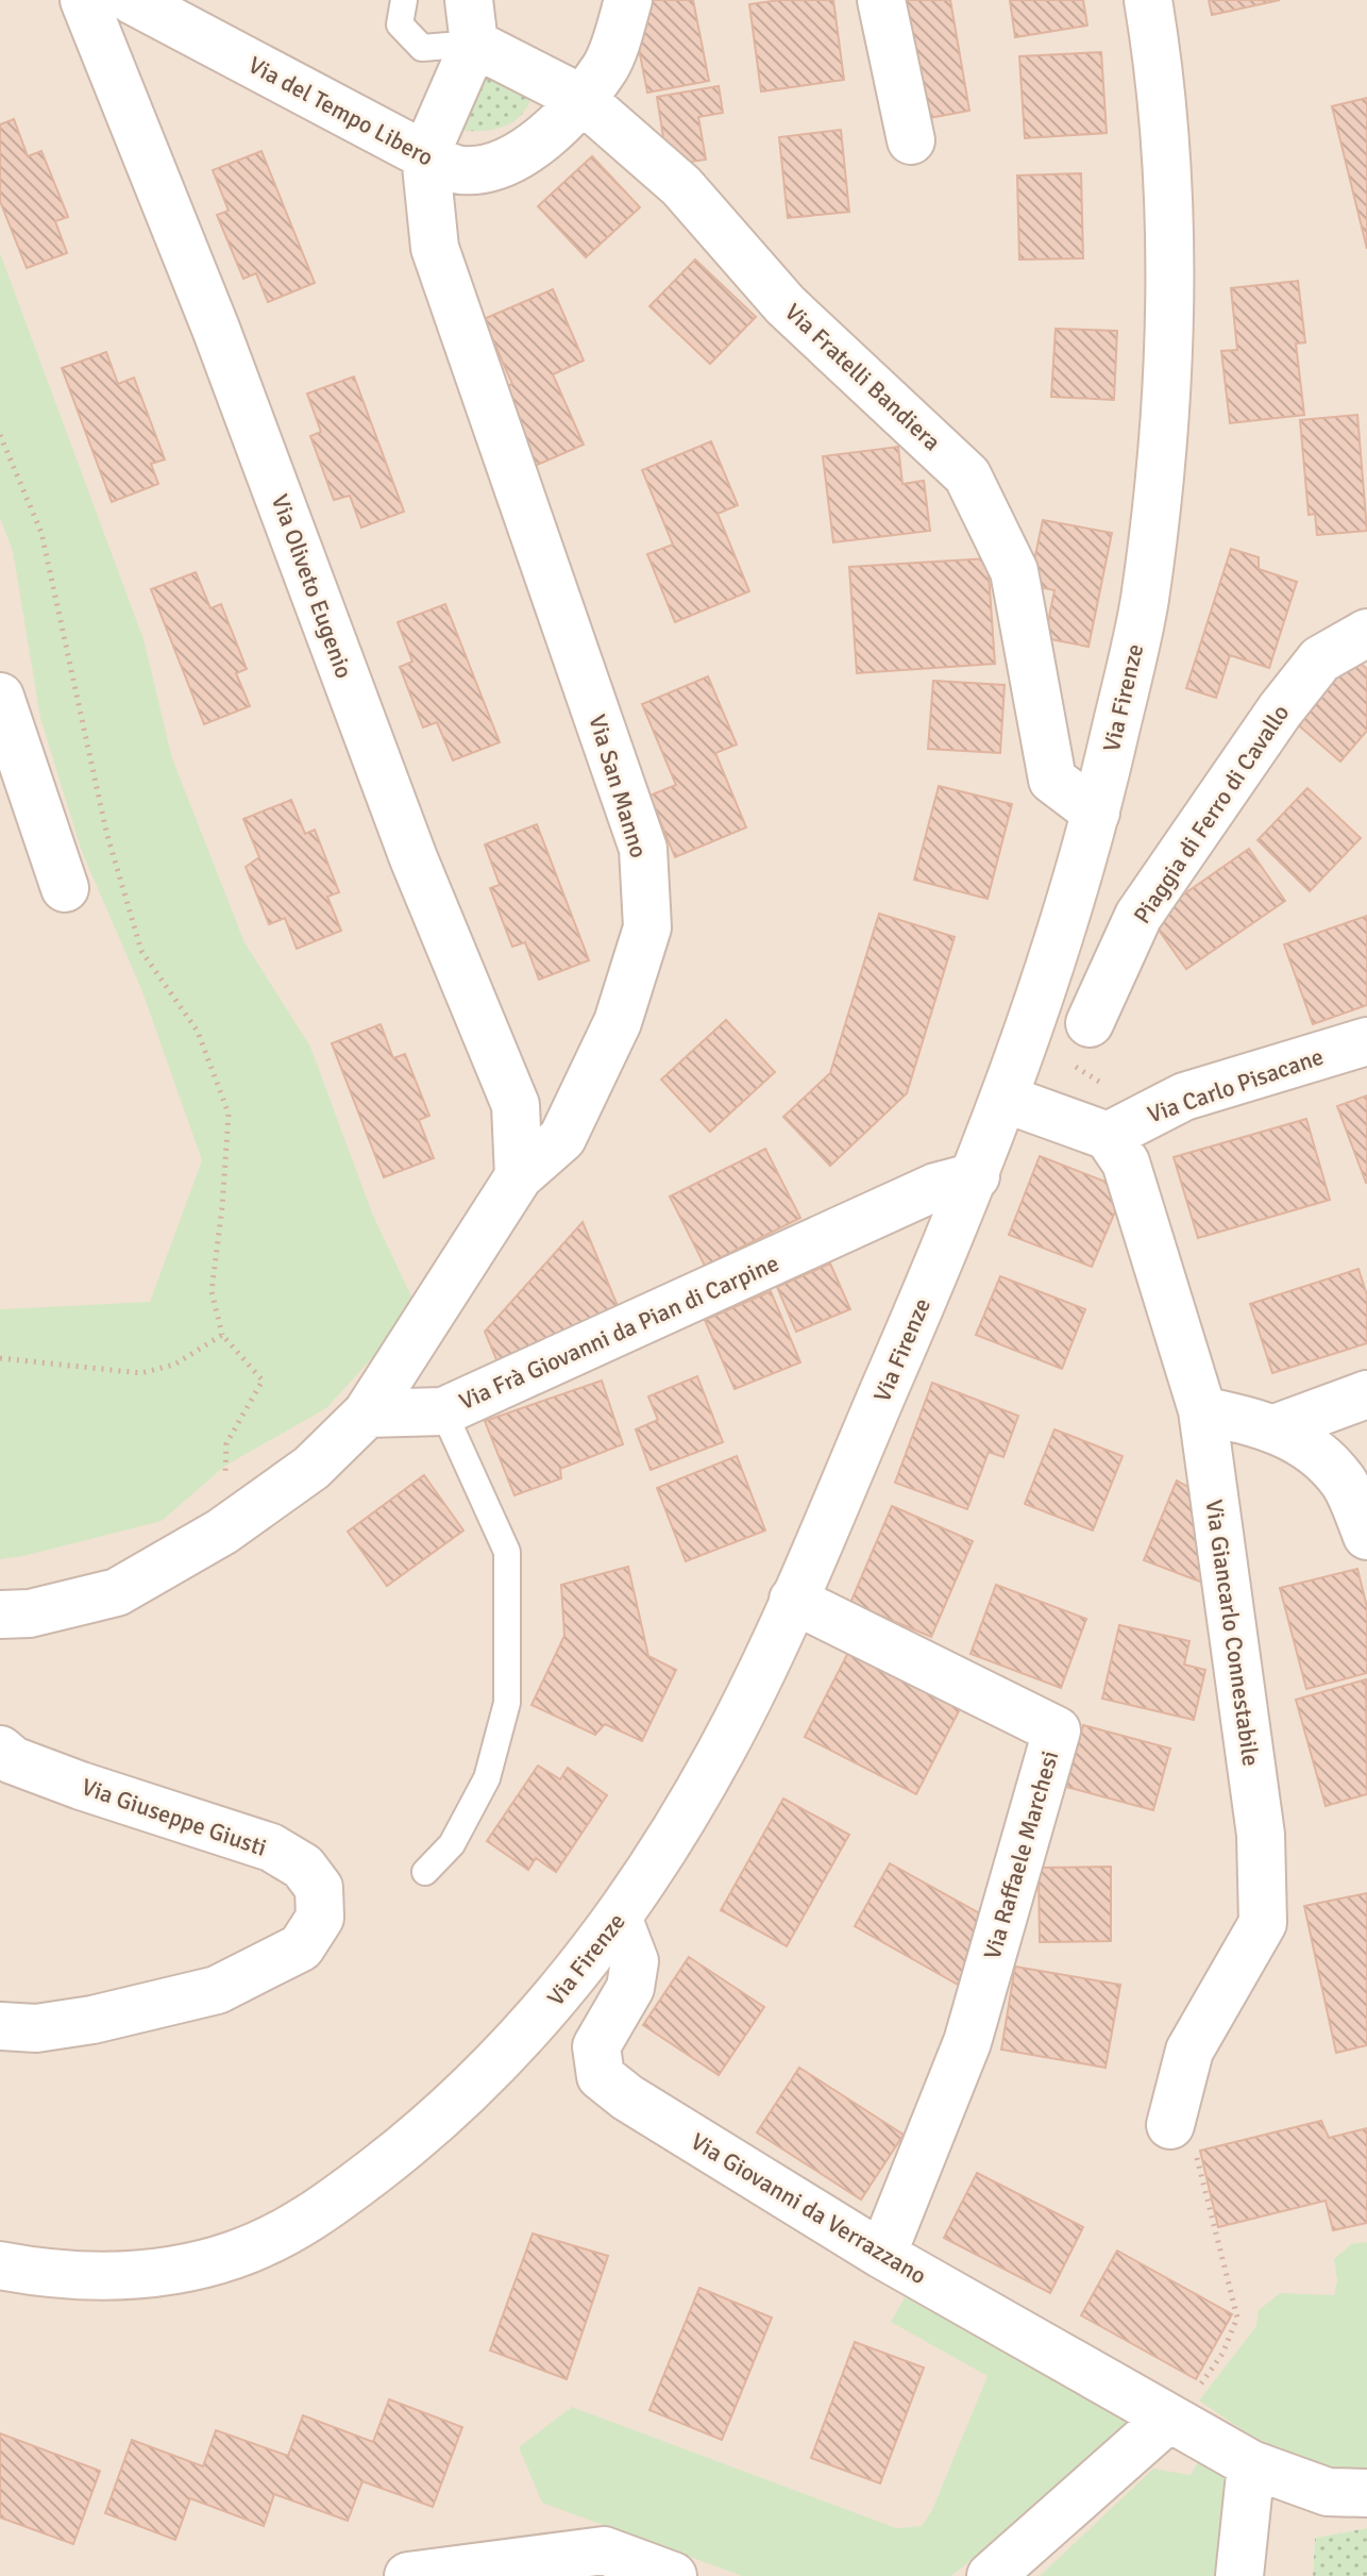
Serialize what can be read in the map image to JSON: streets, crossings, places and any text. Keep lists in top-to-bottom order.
{
  "streets": {
    "street": [
      "Via del Tempo Libero",
      "Via Fratelli Bandiera",
      "Via Oliveto Eugenio",
      "Via Firenze",
      "Via San Manno",
      "Piaggia di Ferro di Cavallo",
      "Via Carlo Pisacane",
      "Via Frà Giovanni da Pian di Carpine",
      "Via Giancarlo Connestabile",
      "Via Giuseppe Giusti",
      "Via Raffaele Marchesi",
      "Via Giovanni da Verrazzano"
    ]
  },
  "crossings": [
    ["Via del Tempo Libero", "Via Fratelli Bandiera"],
    ["Via del Tempo Libero", "Via San Manno"],
    ["Via Fratelli Bandiera", "Via Firenze"],
    ["Via Oliveto Eugenio", "Via San Manno"],
    ["Via Firenze", "Via Frà Giovanni da Pian di Carpine"],
    ["Via Firenze", "Via Raffaele Marchesi"],
    ["Via Firenze", "Via Giovanni da Verrazzano"],
    ["Via San Manno", "Via Frà Giovanni da Pian di Carpine"],
    ["Via Carlo Pisacane", "Via Giancarlo Connestabile"],
    ["Via Raffaele Marchesi", "Via Giovanni da Verrazzano"]
  ]
}
